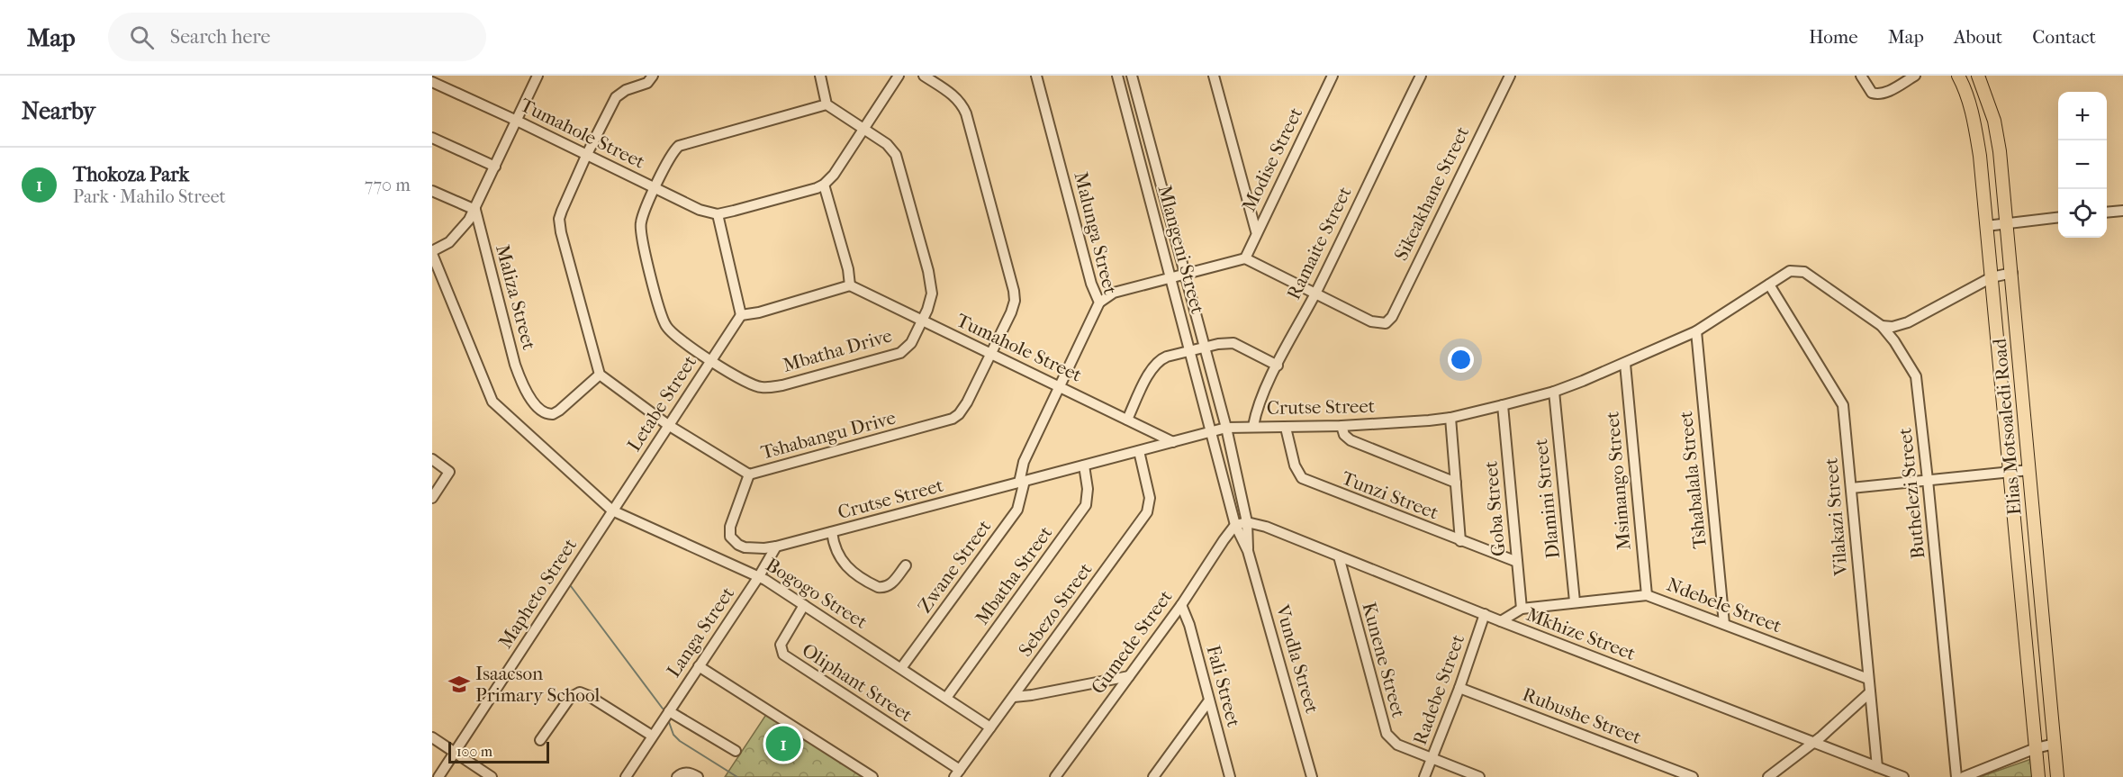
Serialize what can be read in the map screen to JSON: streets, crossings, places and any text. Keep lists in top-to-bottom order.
{
  "streets": {
    "main road": ["Elias Motsoaledi Road"],
    "street": [
      "Tumahole Street",
      "Modise Street",
      "Sikeakhane Street",
      "Malunga Street",
      "Ramaite Street",
      "Mlangeni Street",
      "Maliza Street",
      "Mbatha Drive",
      "Letabe Street",
      "Crutse Street",
      "Tshabangu Drive",
      "Tshabalala Street",
      "Msimango Street",
      "Buthelezi Street",
      "Tunzi Street",
      "Dlamini Street",
      "Goba Street",
      "Vilakazi Street",
      "Zwane Street",
      "Mbatha Street",
      "Mapheto Street",
      "Bogogo Street",
      "Ndebele Street",
      "Sebezo Street",
      "Langa Street",
      "Mkhize Street",
      "Gumede Street",
      "Vundla Street",
      "Kunene Street",
      "Oliphant Street",
      "Fali Street",
      "Radebe Street",
      "Rubushe Street"
    ]
  },
  "crossings": [
    ["Tumahole Street", "Malunga Street"],
    ["Tumahole Street", "Mbatha Drive"],
    ["Tumahole Street", "Crutse Street"],
    ["Tumahole Street", "Tshabangu Drive"],
    ["Sikeakhane Street", "Ramaite Street"],
    ["Malunga Street", "Crutse Street"],
    ["Malunga Street", "Zwane Street"],
    ["Ramaite Street", "Crutse Street"],
    ["Mlangeni Street", "Crutse Street"],
    ["Mlangeni Street", "Vundla Street"],
    ["Maliza Street", "Tshabangu Drive"],
    ["Mbatha Drive", "Letabe Street"],
    ["Letabe Street", "Tshabangu Drive"],
    ["Letabe Street", "Mapheto Street"],
    ["Letabe Street", "Bogogo Street"],
    ["Crutse Street", "Tshabangu Drive"],
    ["Crutse Street", "Tshabalala Street"],
    ["Crutse Street", "Msimango Street"],
    ["Crutse Street", "Buthelezi Street"],
    ["Crutse Street", "Tunzi Street"],
    ["Crutse Street", "Dlamini Street"],
    ["Crutse Street", "Goba Street"],
    ["Crutse Street", "Vilakazi Street"],
    ["Crutse Street", "Zwane Street"],
    ["Crutse Street", "Mbatha Street"],
    ["Crutse Street", "Sebezo Street"],
    ["Crutse Street", "Langa Street"],
    ["Crutse Street", "Vundla Street"],
    ["Tshabalala Street", "Ndebele Street"],
    ["Msimango Street", "Ndebele Street"],
    ["Tunzi Street", "Goba Street"],
    ["Dlamini Street", "Ndebele Street"],
    ["Goba Street", "Ndebele Street"],
    ["Vilakazi Street", "Ndebele Street"],
    ["Vilakazi Street", "Mkhize Street"],
    ["Zwane Street", "Bogogo Street"],
    ["Mbatha Street", "Bogogo Street"],
    ["Mapheto Street", "Bogogo Street"],
    ["Bogogo Street", "Sebezo Street"],
    ["Bogogo Street", "Langa Street"],
    ["Bogogo Street", "Oliphant Street"],
    ["Ndebele Street", "Mkhize Street"],
    ["Sebezo Street", "Oliphant Street"],
    ["Mkhize Street", "Vundla Street"],
    ["Mkhize Street", "Kunene Street"],
    ["Mkhize Street", "Radebe Street"],
    ["Gumede Street", "Vundla Street"],
    ["Gumede Street", "Fali Street"],
    ["Kunene Street", "Radebe Street"],
    ["Radebe Street", "Rubushe Street"]
  ],
  "places": {
    "school or university": ["Isaacson Primary School"]
  },
  "scale_bar": "100 m",
  "page": {
    "header": "Map",
    "search": "Search here",
    "nav": [
      "Home",
      "Map",
      "About",
      "Contact"
    ],
    "heading": "Nearby",
    "map_buttons": ["+", "−"],
    "list": [
      {
        "mark": "1",
        "name": "Thokoza Park",
        "note": "Park · Mahilo Street",
        "value": "770 m"
      }
    ],
    "pins": "1",
    "scale": "100 m"
  }
}
